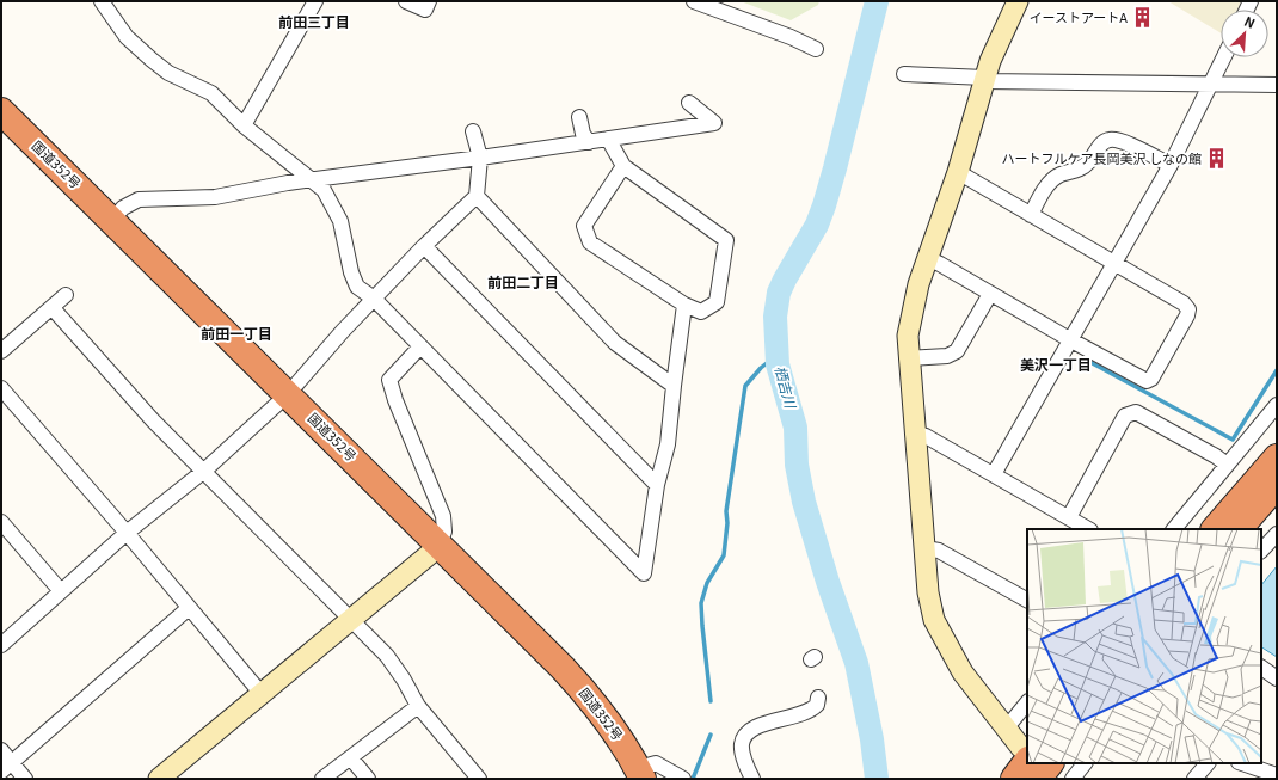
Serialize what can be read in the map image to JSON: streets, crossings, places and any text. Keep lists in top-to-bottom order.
{
  "streets": {
    "highway": ["国道352号"]
  },
  "districts": [
    "前田三丁目",
    "前田二丁目",
    "前田一丁目",
    "美沢一丁目"
  ],
  "water": ["栖吉川"],
  "places": {
    "building": ["イーストアートA", "ハートフルケア長岡美沢 しなの館"]
  },
  "north": "top right"
}
